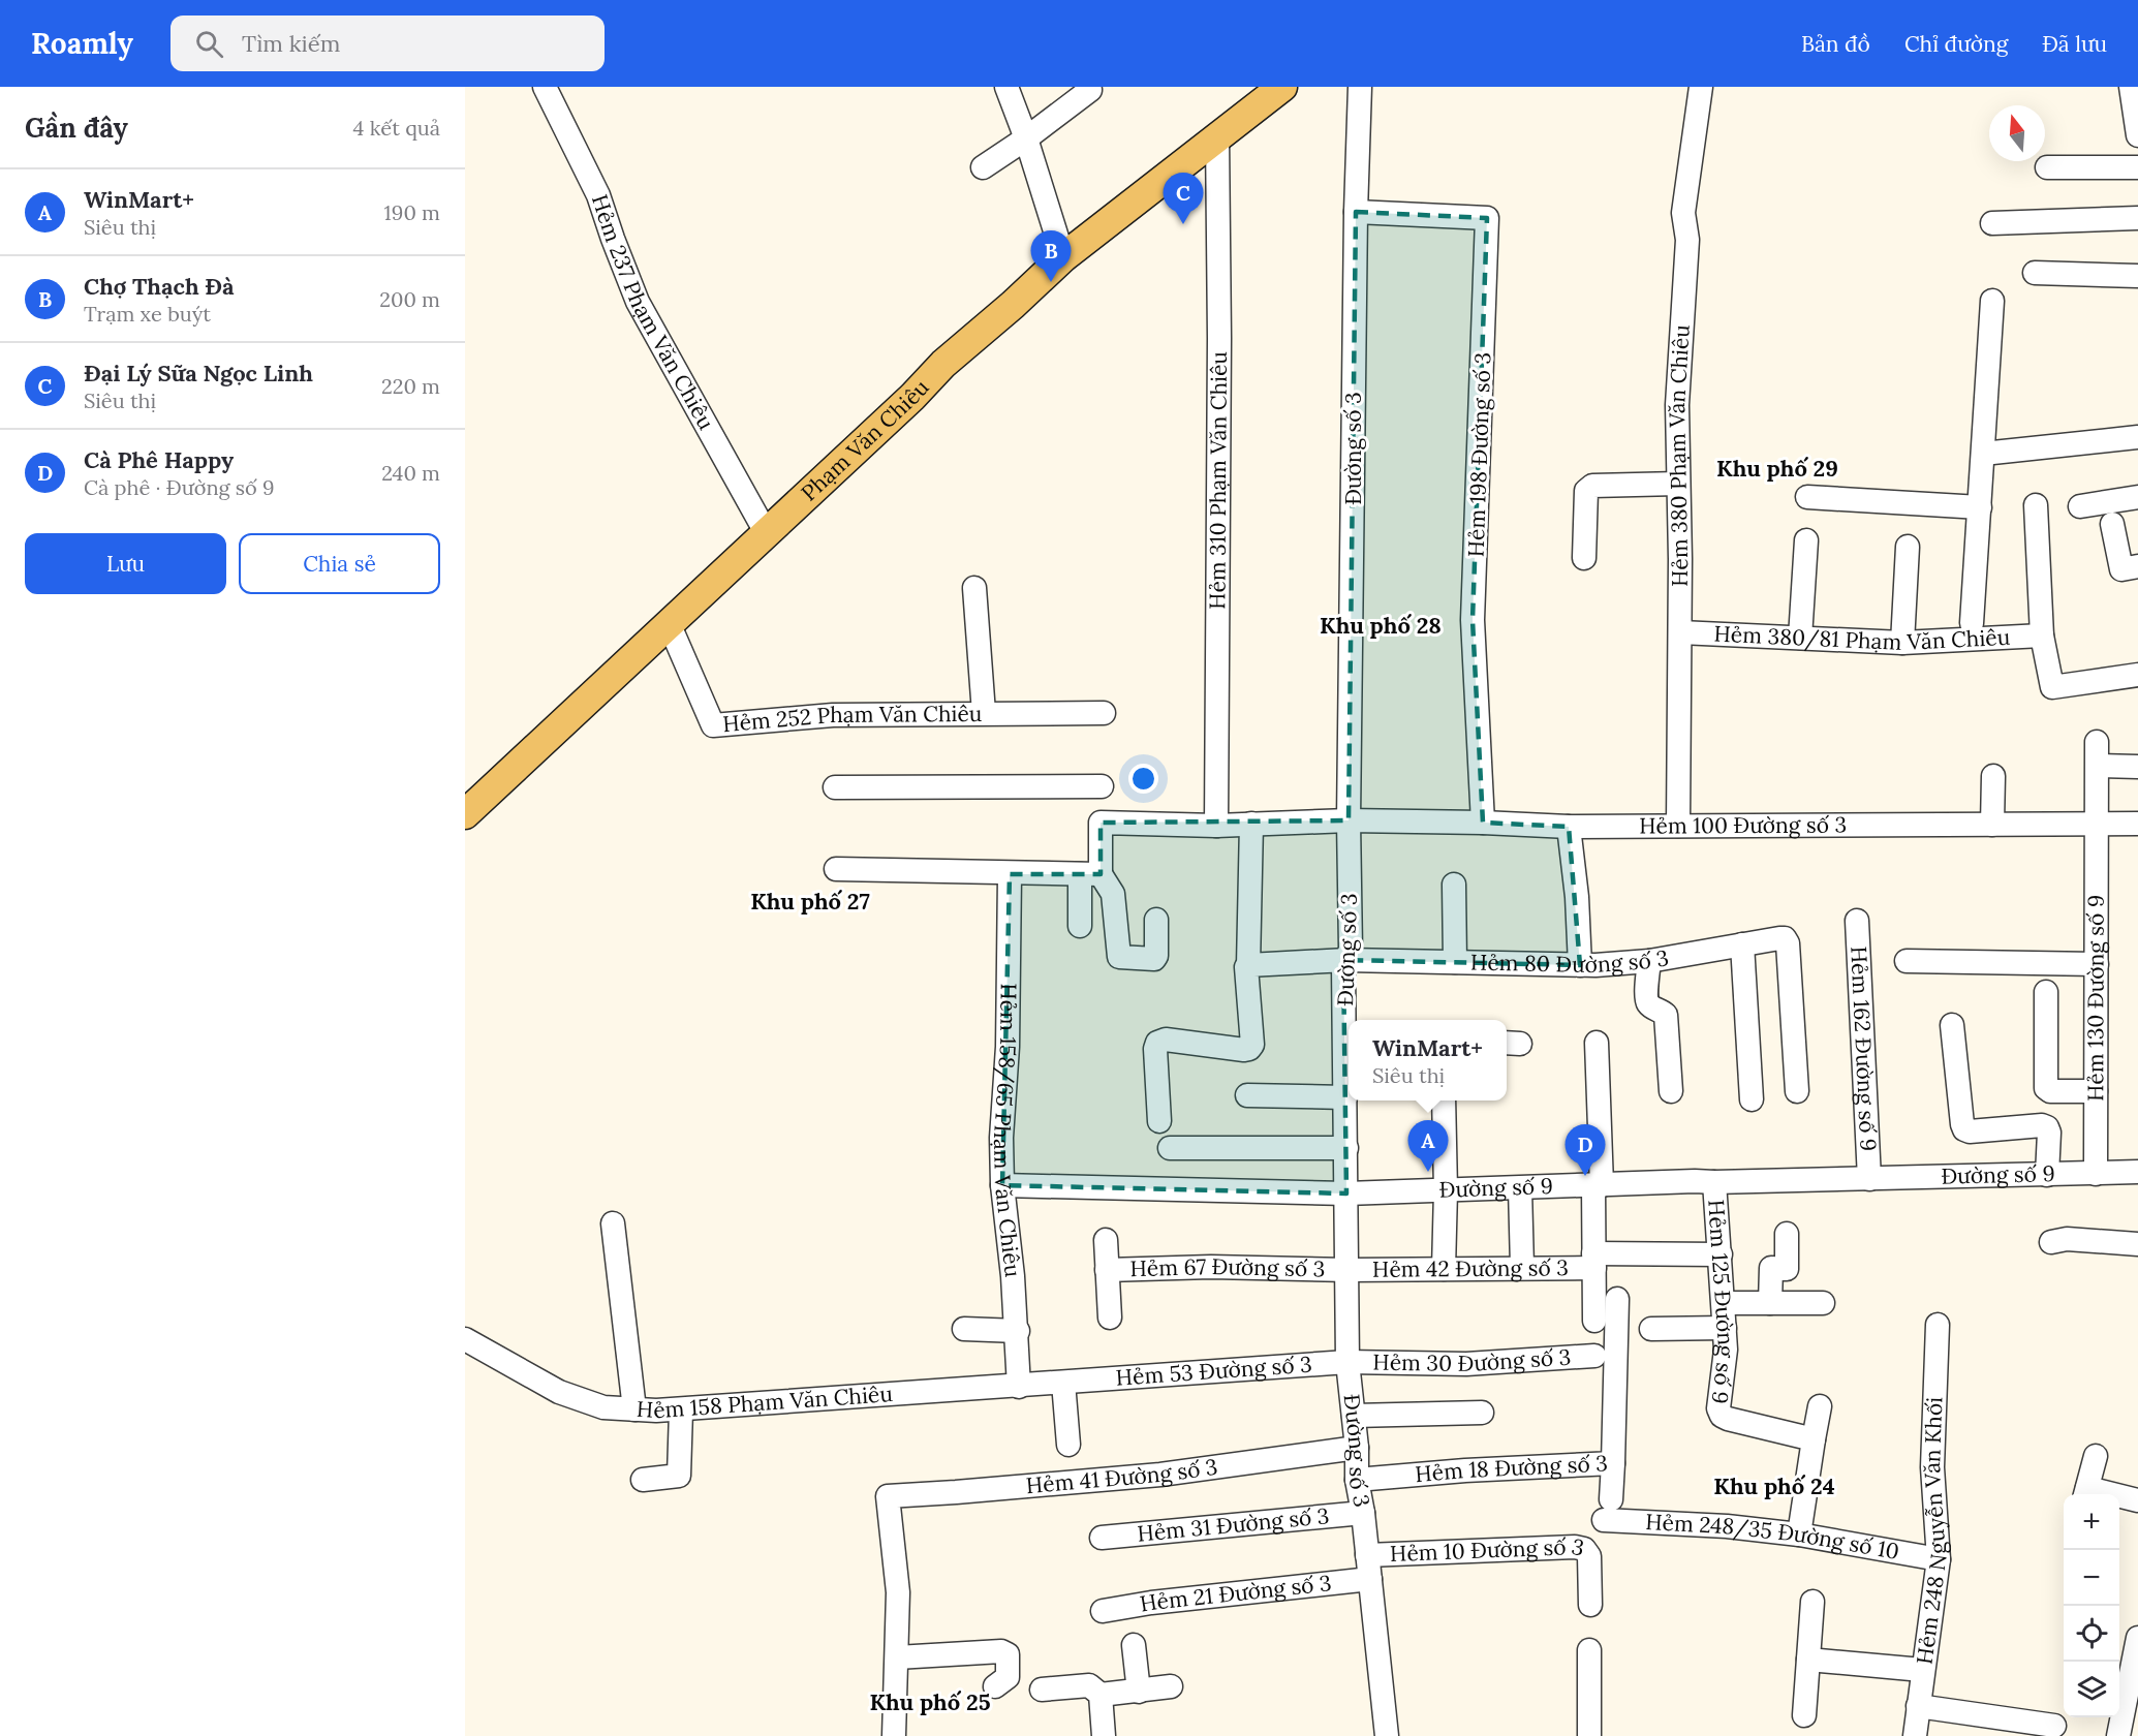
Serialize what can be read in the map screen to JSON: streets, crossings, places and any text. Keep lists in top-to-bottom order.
{
  "streets": {
    "main road": ["Phạm Văn Chiêu"],
    "street": [
      "Hẻm 237 Phạm Văn Chiêu",
      "Đường số 3",
      "Hẻm 198 Đường số 3",
      "Hẻm 380 Phạm Văn Chiêu",
      "Hẻm 310 Phạm Văn Chiêu",
      "Hẻm 380/81 Phạm Văn Chiêu",
      "Hẻm 252 Phạm Văn Chiêu",
      "Hẻm 100 Đường số 3",
      "Hẻm 80 Đường số 3",
      "Hẻm 130 Đường số 9",
      "Hẻm 162 Đường số 9",
      "Hẻm 158/65 Phạm Văn Chiêu",
      "Đường số 9",
      "Hẻm 42 Đường số 3",
      "Hẻm 67 Đường số 3",
      "Hẻm 125 Đường số 9",
      "Hẻm 30 Đường số 3",
      "Hẻm 53 Đường số 3",
      "Hẻm 158 Phạm Văn Chiêu",
      "Hẻm 18 Đường số 3",
      "Hẻm 41 Đường số 3",
      "Hẻm 31 Đường số 3",
      "Hẻm 248 Nguyễn Văn Khối",
      "Hẻm 248/35 Đường số 10",
      "Hẻm 10 Đường số 3",
      "Hẻm 21 Đường số 3"
    ]
  },
  "crossings": [
    ["Hẻm 237 Phạm Văn Chiêu", "Phạm Văn Chiêu"],
    ["Phạm Văn Chiêu", "Hẻm 310 Phạm Văn Chiêu"],
    ["Phạm Văn Chiêu", "Hẻm 252 Phạm Văn Chiêu"],
    ["Đường số 3", "Hẻm 198 Đường số 3"],
    ["Đường số 3", "Hẻm 100 Đường số 3"],
    ["Đường số 3", "Hẻm 80 Đường số 3"],
    ["Đường số 3", "Đường số 9"],
    ["Đường số 3", "Hẻm 42 Đường số 3"],
    ["Đường số 3", "Hẻm 67 Đường số 3"],
    ["Đường số 3", "Hẻm 30 Đường số 3"],
    ["Đường số 3", "Hẻm 53 Đường số 3"],
    ["Đường số 3", "Hẻm 18 Đường số 3"],
    ["Đường số 3", "Hẻm 41 Đường số 3"],
    ["Đường số 3", "Hẻm 31 Đường số 3"],
    ["Đường số 3", "Hẻm 10 Đường số 3"],
    ["Đường số 3", "Hẻm 21 Đường số 3"],
    ["Hẻm 198 Đường số 3", "Hẻm 100 Đường số 3"],
    ["Hẻm 380 Phạm Văn Chiêu", "Hẻm 380/81 Phạm Văn Chiêu"],
    ["Hẻm 380 Phạm Văn Chiêu", "Hẻm 100 Đường số 3"],
    ["Hẻm 100 Đường số 3", "Hẻm 130 Đường số 9"],
    ["Hẻm 130 Đường số 9", "Đường số 9"],
    ["Hẻm 162 Đường số 9", "Đường số 9"],
    ["Hẻm 158/65 Phạm Văn Chiêu", "Đường số 9"],
    ["Hẻm 158/65 Phạm Văn Chiêu", "Hẻm 158 Phạm Văn Chiêu"],
    ["Đường số 9", "Hẻm 125 Đường số 9"],
    ["Hẻm 42 Đường số 3", "Hẻm 67 Đường số 3"],
    ["Hẻm 42 Đường số 3", "Hẻm 125 Đường số 9"],
    ["Hẻm 30 Đường số 3", "Hẻm 53 Đường số 3"],
    ["Hẻm 53 Đường số 3", "Hẻm 158 Phạm Văn Chiêu"],
    ["Hẻm 18 Đường số 3", "Hẻm 248/35 Đường số 10"],
    ["Hẻm 248 Nguyễn Văn Khối", "Hẻm 248/35 Đường số 10"]
  ],
  "districts": [
    "Khu phố 29",
    "Khu phố 28",
    "Khu phố 27",
    "Khu phố 24",
    "Khu phố 25"
  ],
  "north": "top",
  "page": {
    "header": "Roamly",
    "search": "Tìm kiếm",
    "nav": ["Bản đồ", "Chỉ đường", "Đã lưu"],
    "heading": ["Gần đây", "4 kết quả"],
    "list": [
      {
        "mark": "A",
        "name": "WinMart+",
        "note": "Siêu thị",
        "value": "190 m"
      },
      {
        "mark": "B",
        "name": "Chợ Thạch Đà",
        "note": "Trạm xe buýt",
        "value": "200 m"
      },
      {
        "mark": "C",
        "name": "Đại Lý Sữa Ngọc Linh",
        "note": "Siêu thị",
        "value": "220 m"
      },
      {
        "mark": "D",
        "name": "Cà Phê Happy",
        "note": "Cà phê · Đường số 9",
        "value": "240 m"
      }
    ],
    "pins": [
      "C",
      "B",
      "A",
      "D"
    ],
    "buttons": ["Lưu", "Chia sẻ"],
    "popup": ["WinMart+", "Siêu thị"],
    "map_buttons": ["+", "−"]
  }
}
